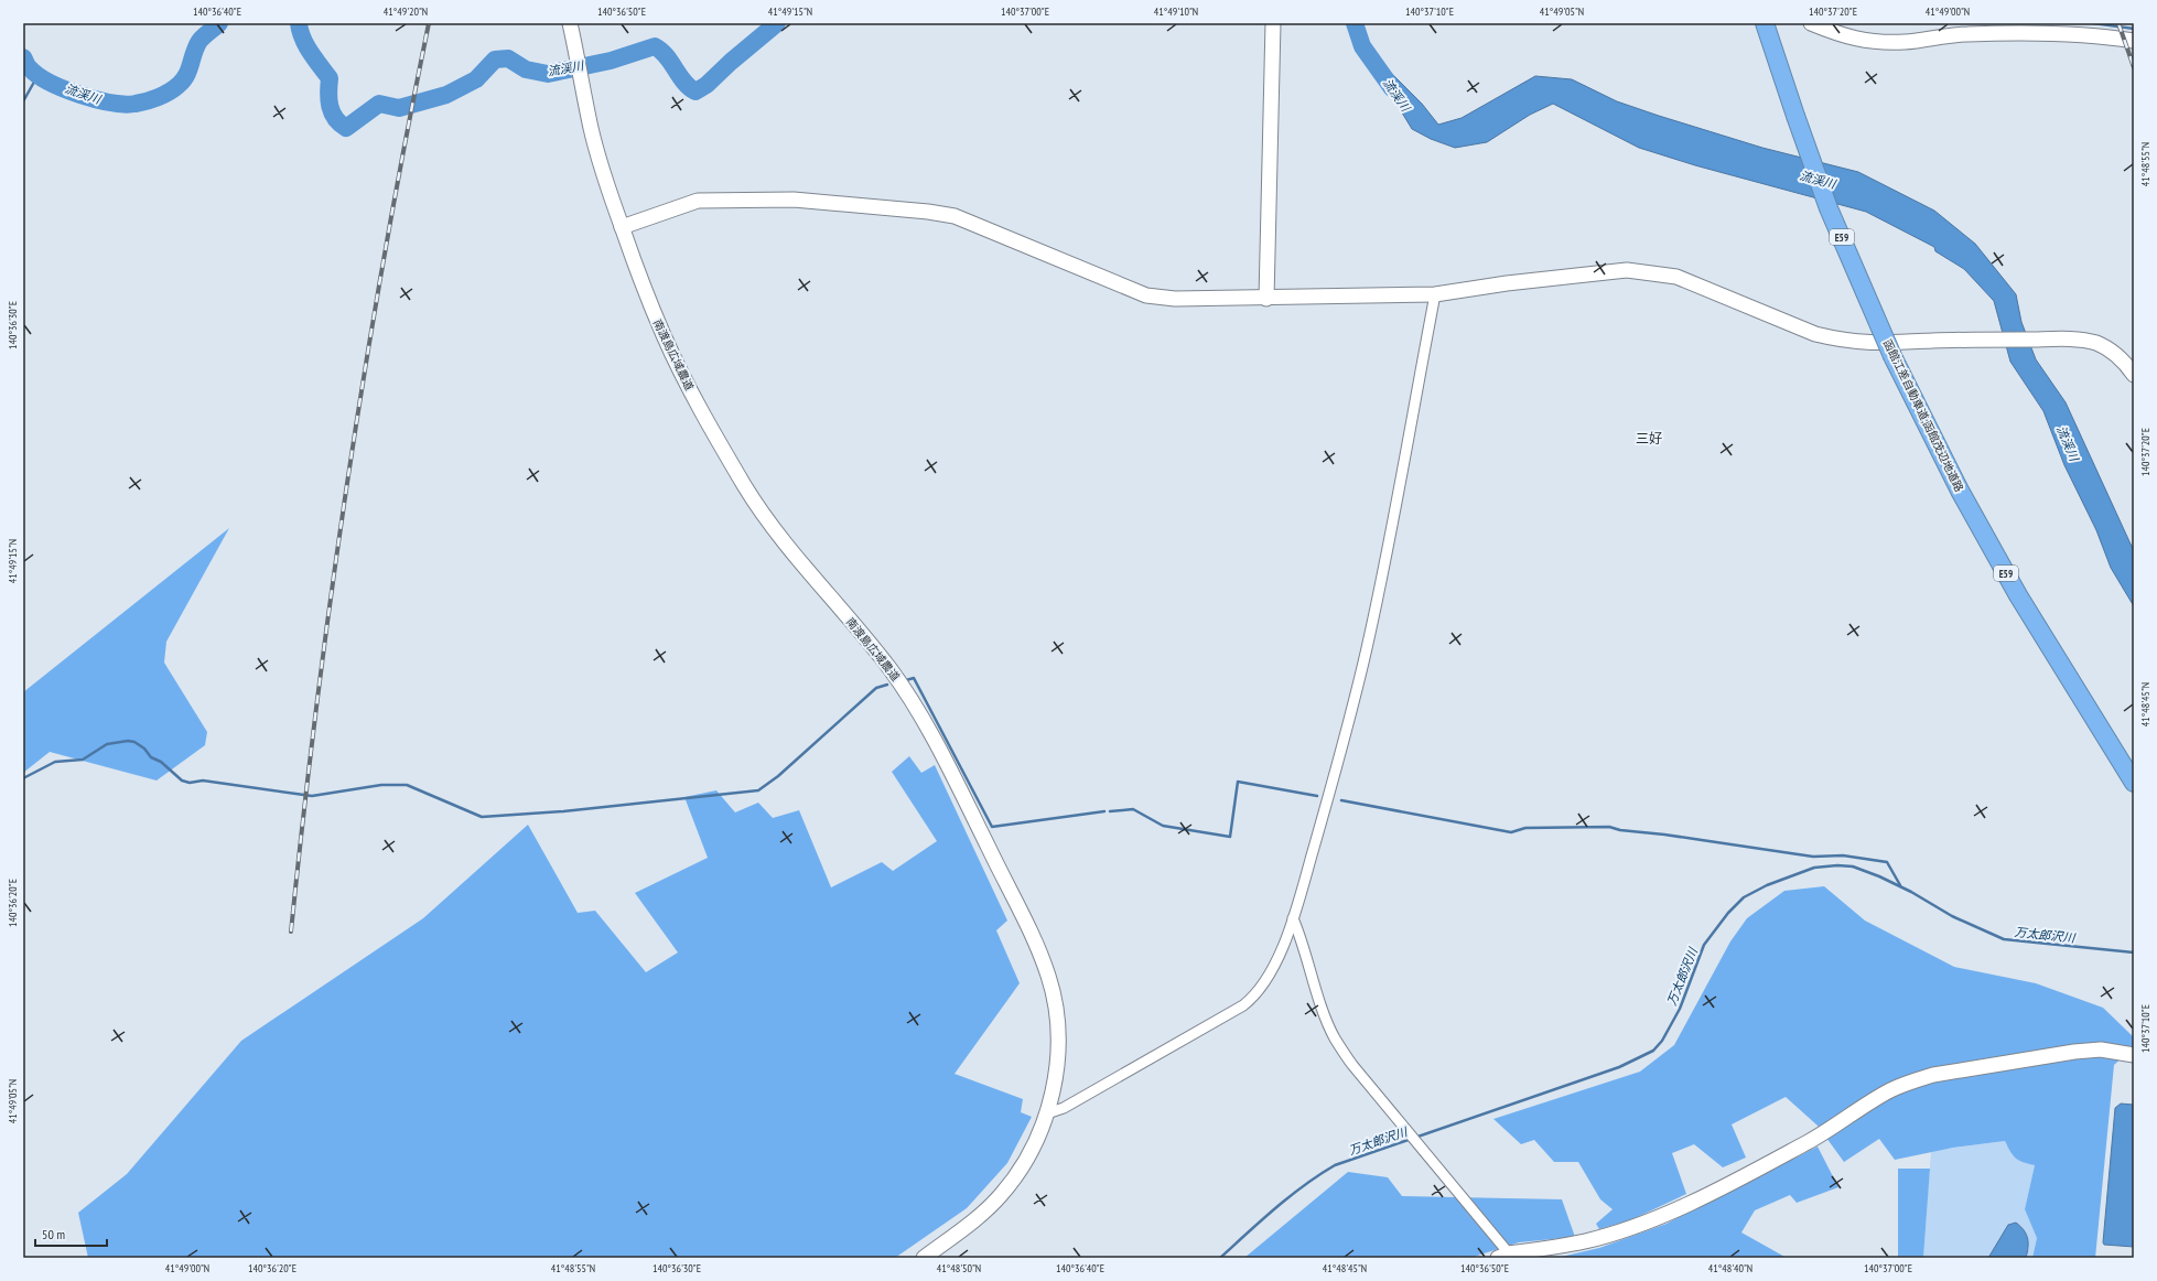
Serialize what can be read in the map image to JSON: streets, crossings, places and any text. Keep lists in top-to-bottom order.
{
  "streets": {
    "highway": ["E59", "函館江差自動車道;函館茂辺地道路"],
    "street": ["南渡島広域農道"]
  },
  "districts": ["三好"],
  "water": ["流渓川", "万太郎沢川"],
  "scale_bar": "50 m",
  "coordinates": [
    "140°36'40\"E",
    "41°49'20\"N",
    "140°36'50\"E",
    "41°49'15\"N",
    "140°37'00\"E",
    "41°49'10\"N",
    "140°37'10\"E",
    "41°49'05\"N",
    "140°37'20\"E",
    "41°49'00\"N",
    "41°48'55\"N",
    "140°36'30\"E",
    "41°48'45\"N",
    "140°36'20\"E",
    "41°48'50\"N",
    "41°48'40\"N"
  ]
}
